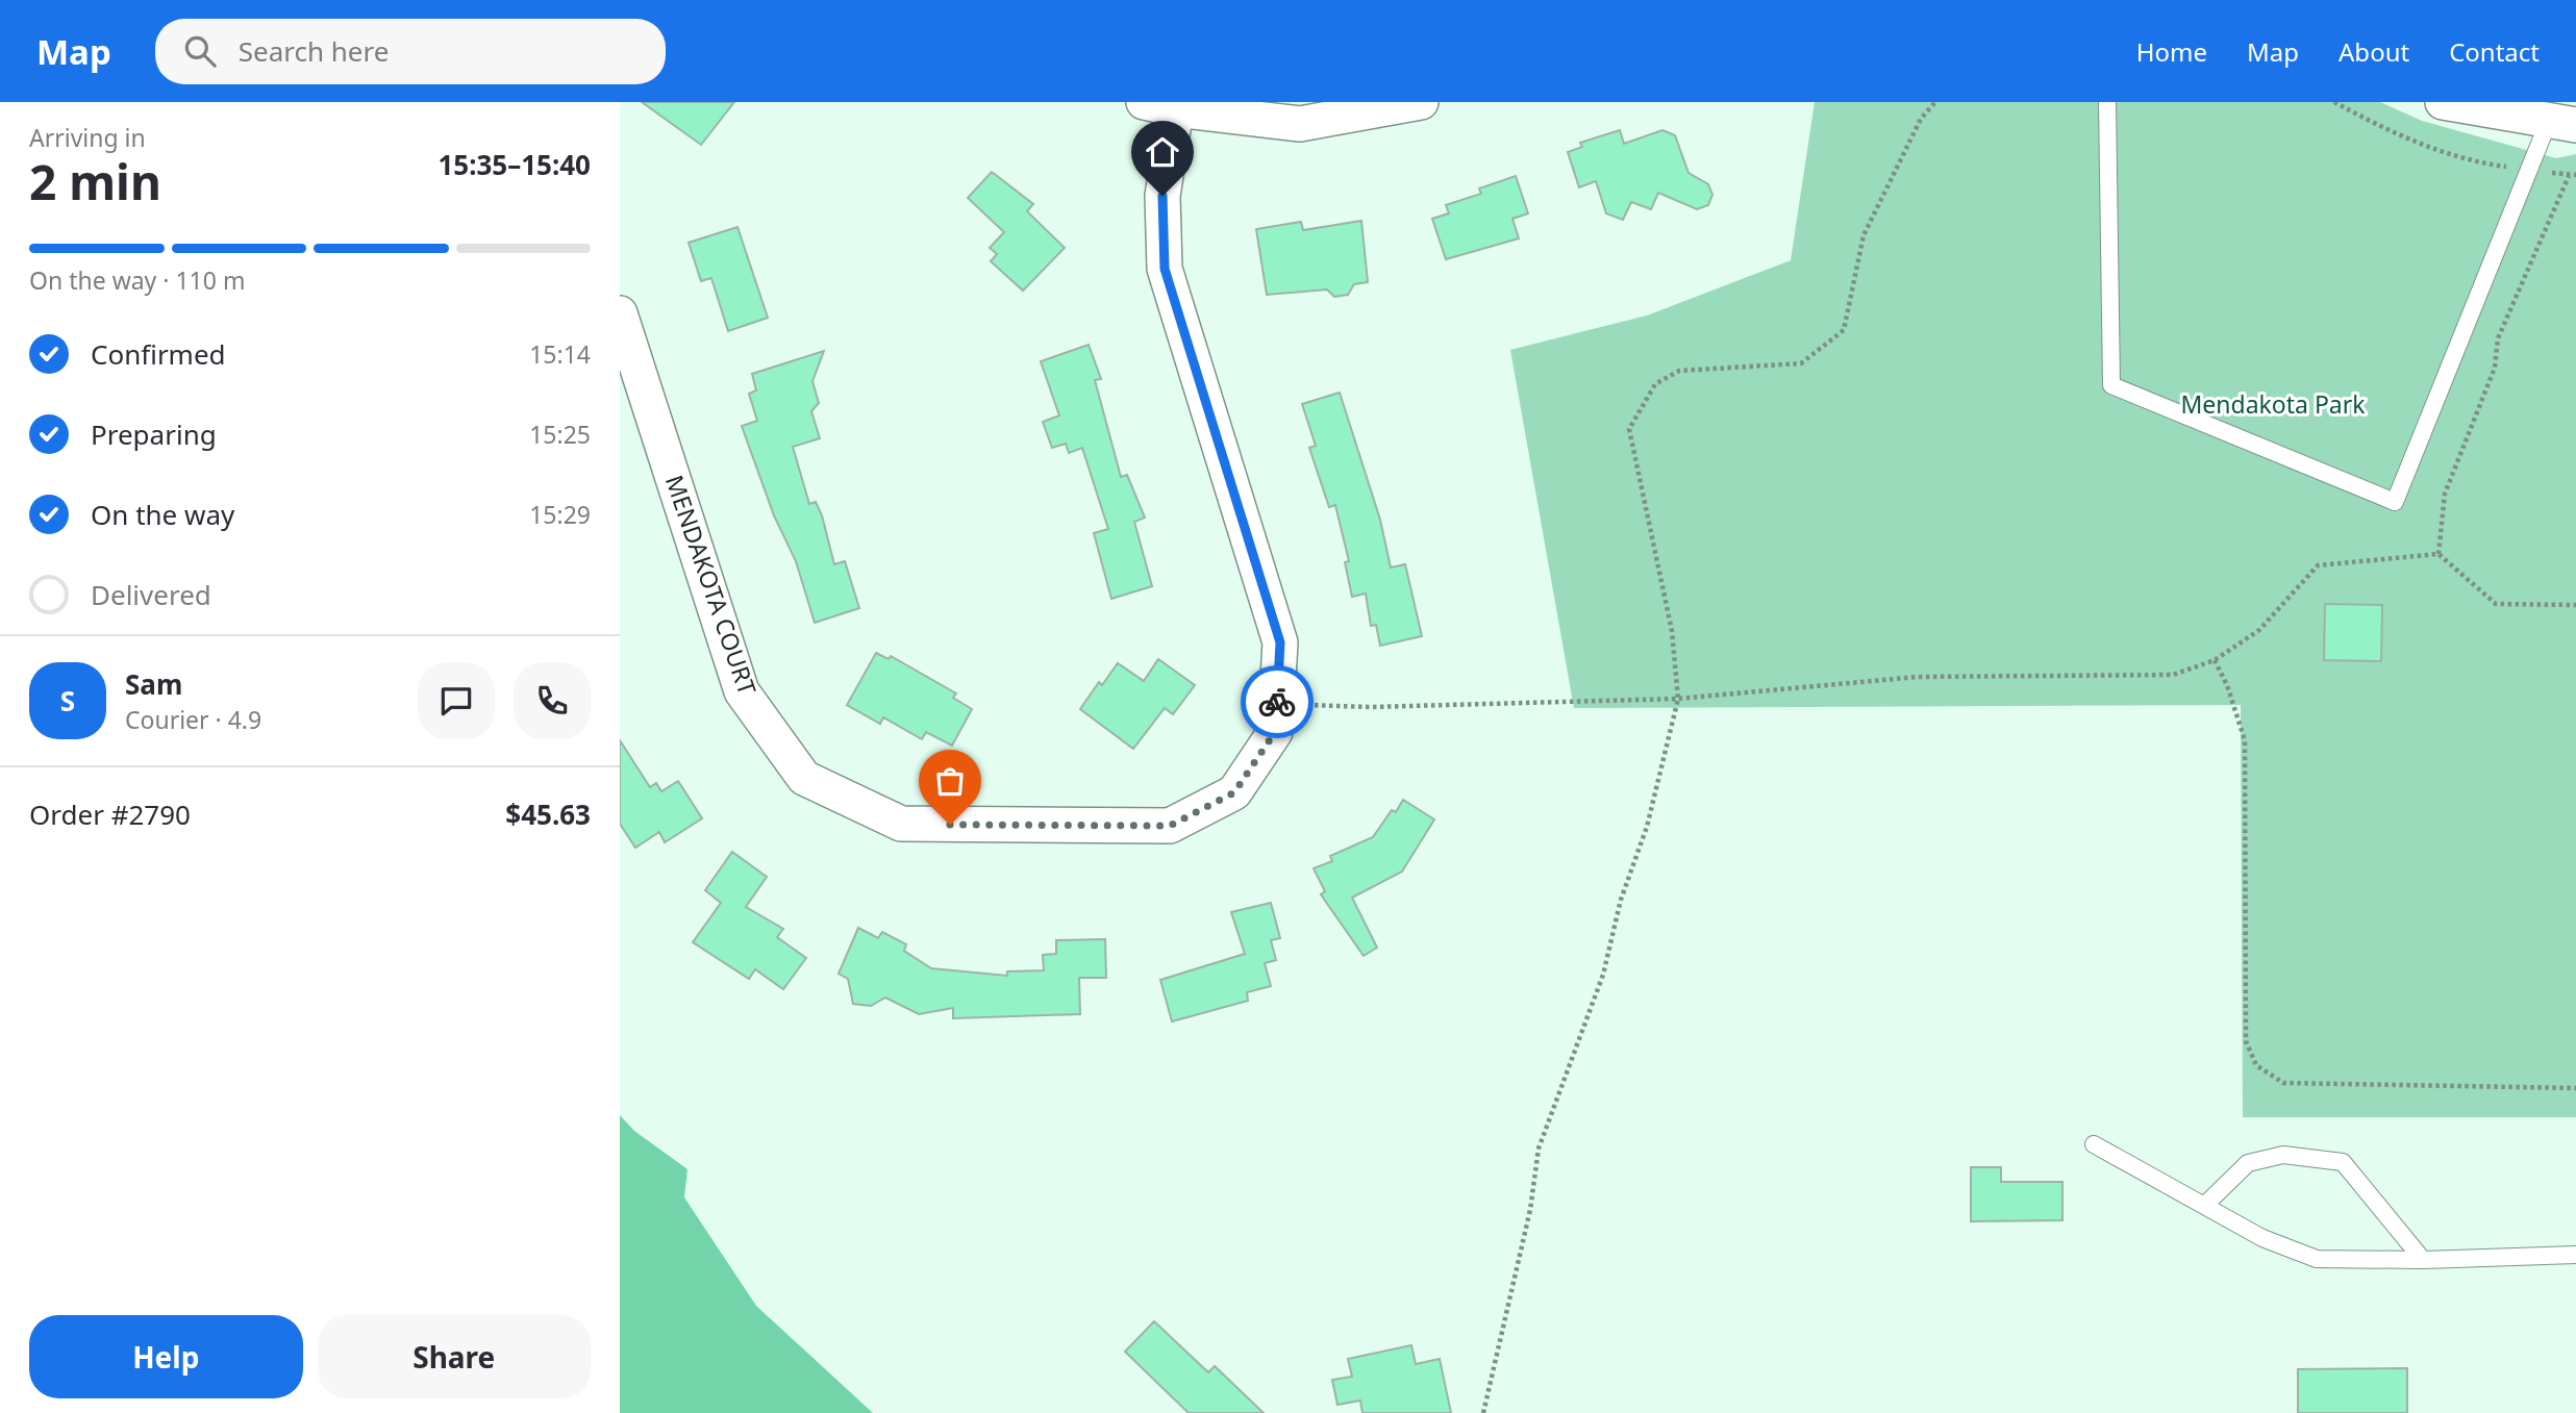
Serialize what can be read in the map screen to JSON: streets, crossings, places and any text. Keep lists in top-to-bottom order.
{
  "streets": {
    "street": ["MENDAKOTA COURT"]
  },
  "parks": ["Mendakota Park"],
  "page": {
    "header": "Map",
    "search": "Search here",
    "nav": [
      "Home",
      "Map",
      "About",
      "Contact"
    ],
    "heading": ["2 min", "Arriving in", "15:35–15:40"],
    "panel": [
      "Sam",
      "Courier · 4.9",
      "Order #2790",
      "$45.63"
    ],
    "bar": "On the way · 110 m",
    "list": [
      ["Confirmed", "15:14"],
      ["Preparing", "15:25"],
      ["On the way", "15:29"],
      "Delivered"
    ],
    "round": "S",
    "buttons": ["Help", "Share"]
  }
}
